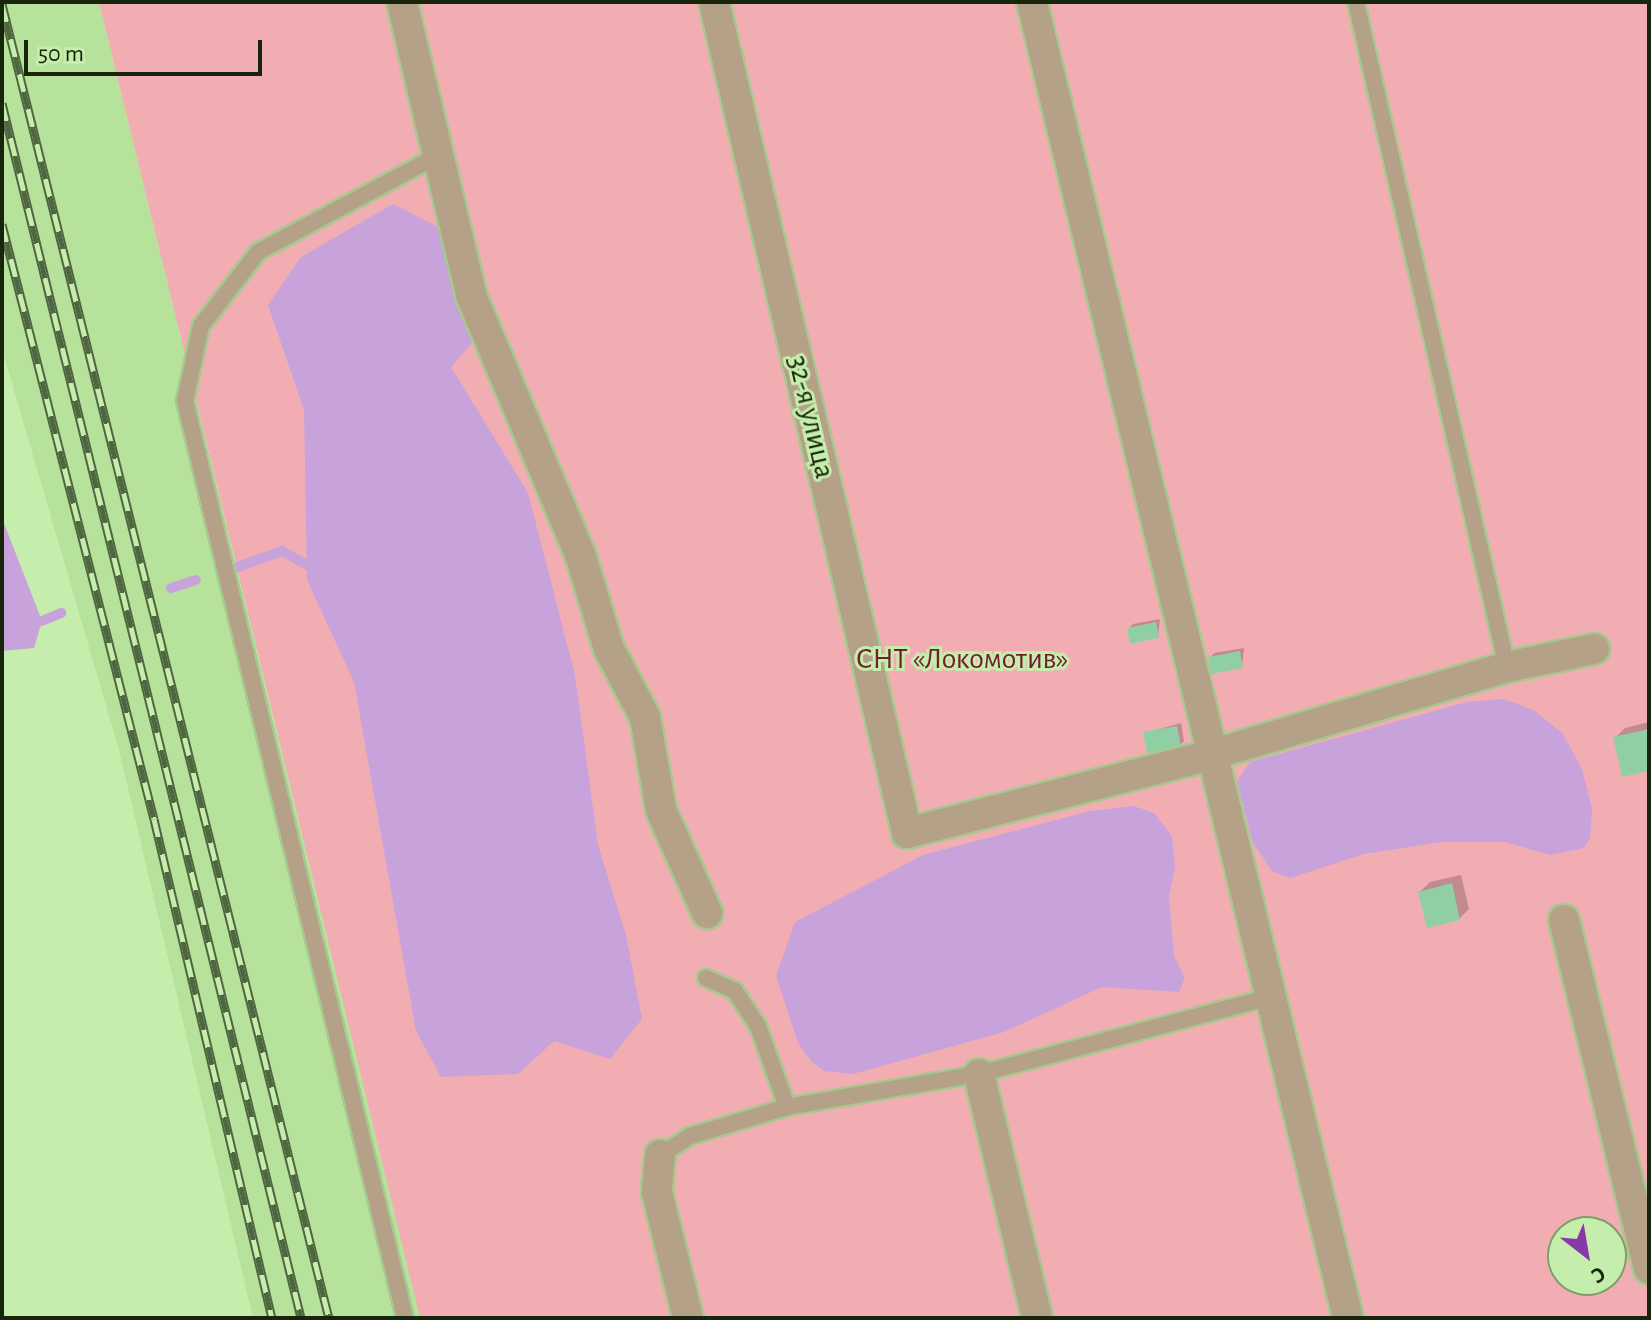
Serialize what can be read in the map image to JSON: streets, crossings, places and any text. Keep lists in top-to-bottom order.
{
  "streets": {
    "street": ["32-я улица"]
  },
  "parks": ["СНТ «Локомотив»"],
  "scale_bar": "50 m",
  "north": "bottom right"
}
